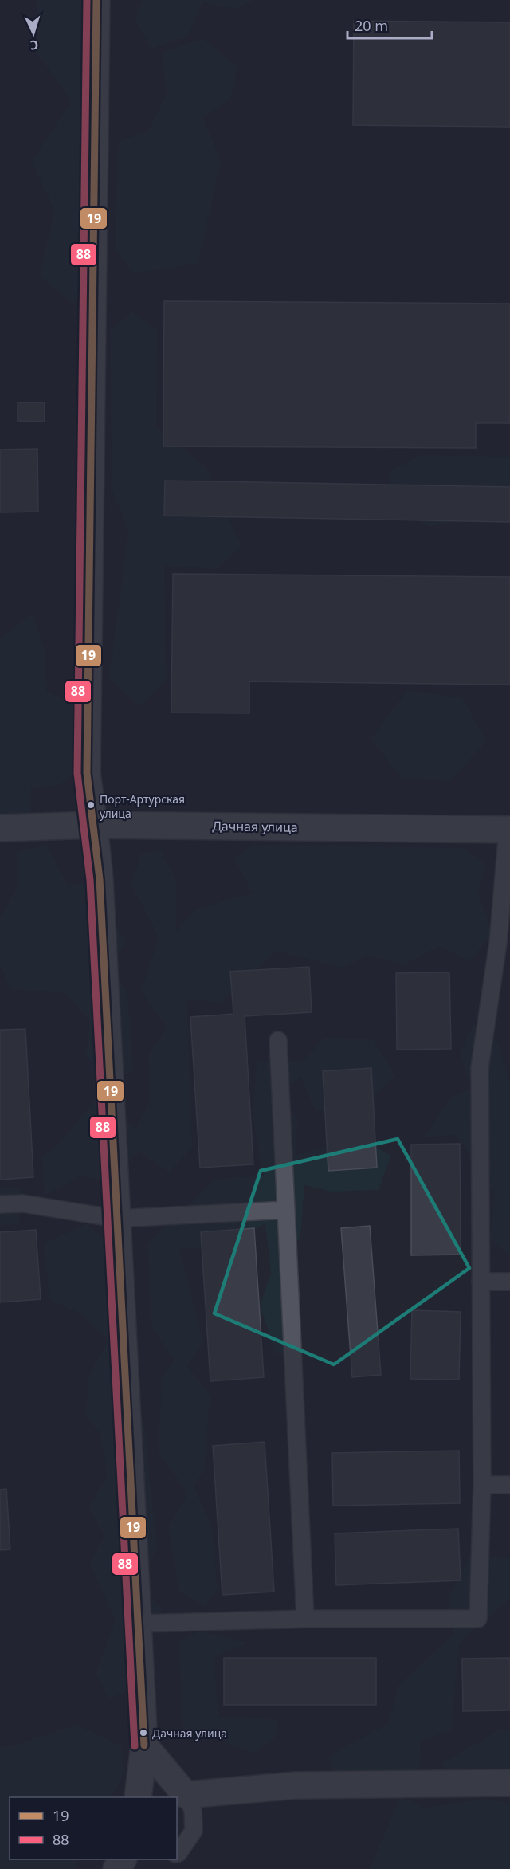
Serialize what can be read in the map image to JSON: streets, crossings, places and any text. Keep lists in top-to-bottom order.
{
  "streets": {
    "street": ["Дачная улица"]
  },
  "places": ["Порт-Артурская улица", "Дачная улица"],
  "lines": ["transit line 19", "transit line 88"],
  "legend": ["19", "88"],
  "scale_bar": "20 m",
  "north": "bottom"
}
